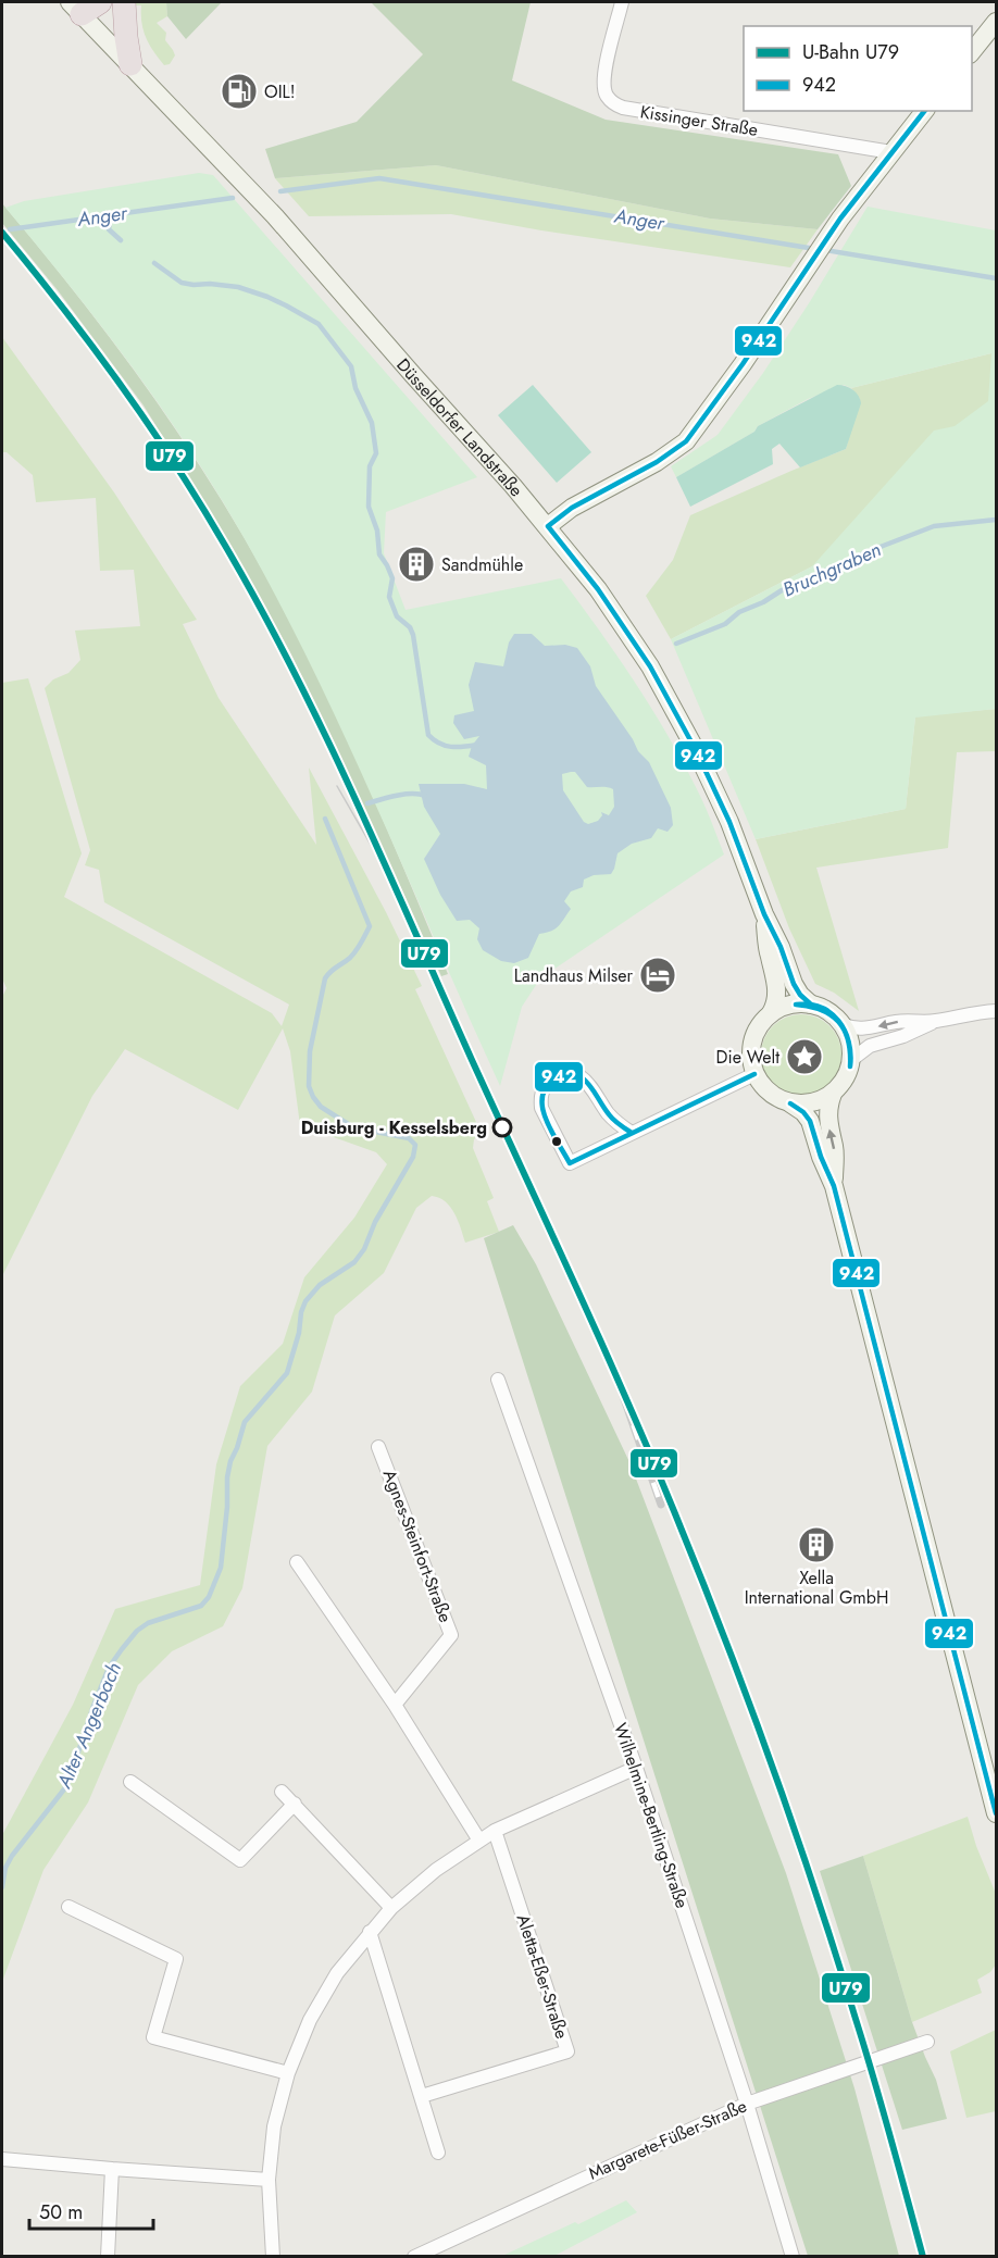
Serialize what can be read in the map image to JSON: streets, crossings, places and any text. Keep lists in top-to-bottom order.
{
  "streets": {
    "main road": ["Düsseldorfer Landstraße"],
    "street": [
      "Kissinger Straße",
      "Agnes-Steinfort-Straße",
      "Wilhelmine-Bertling-Straße",
      "Aletta-Eßer-Straße",
      "Margarete-Füßer-Straße"
    ]
  },
  "crossings": [
    ["Wilhelmine-Bertling-Straße", "Margarete-Füßer-Straße"]
  ],
  "water": ["Anger", "Bruchgraben", "Alter Angerbach"],
  "places": {
    "fuel station": ["OIL!"],
    "building": ["Sandmühle", "Xella International GmbH"],
    "hotel": ["Landhaus Milser"],
    "place": ["Die Welt"],
    "other": ["Duisburg - Kesselsberg"]
  },
  "lines": ["transit line 942", "metro line U79"],
  "legend": ["U-Bahn U79", "942"],
  "scale_bar": "50 m"
}
